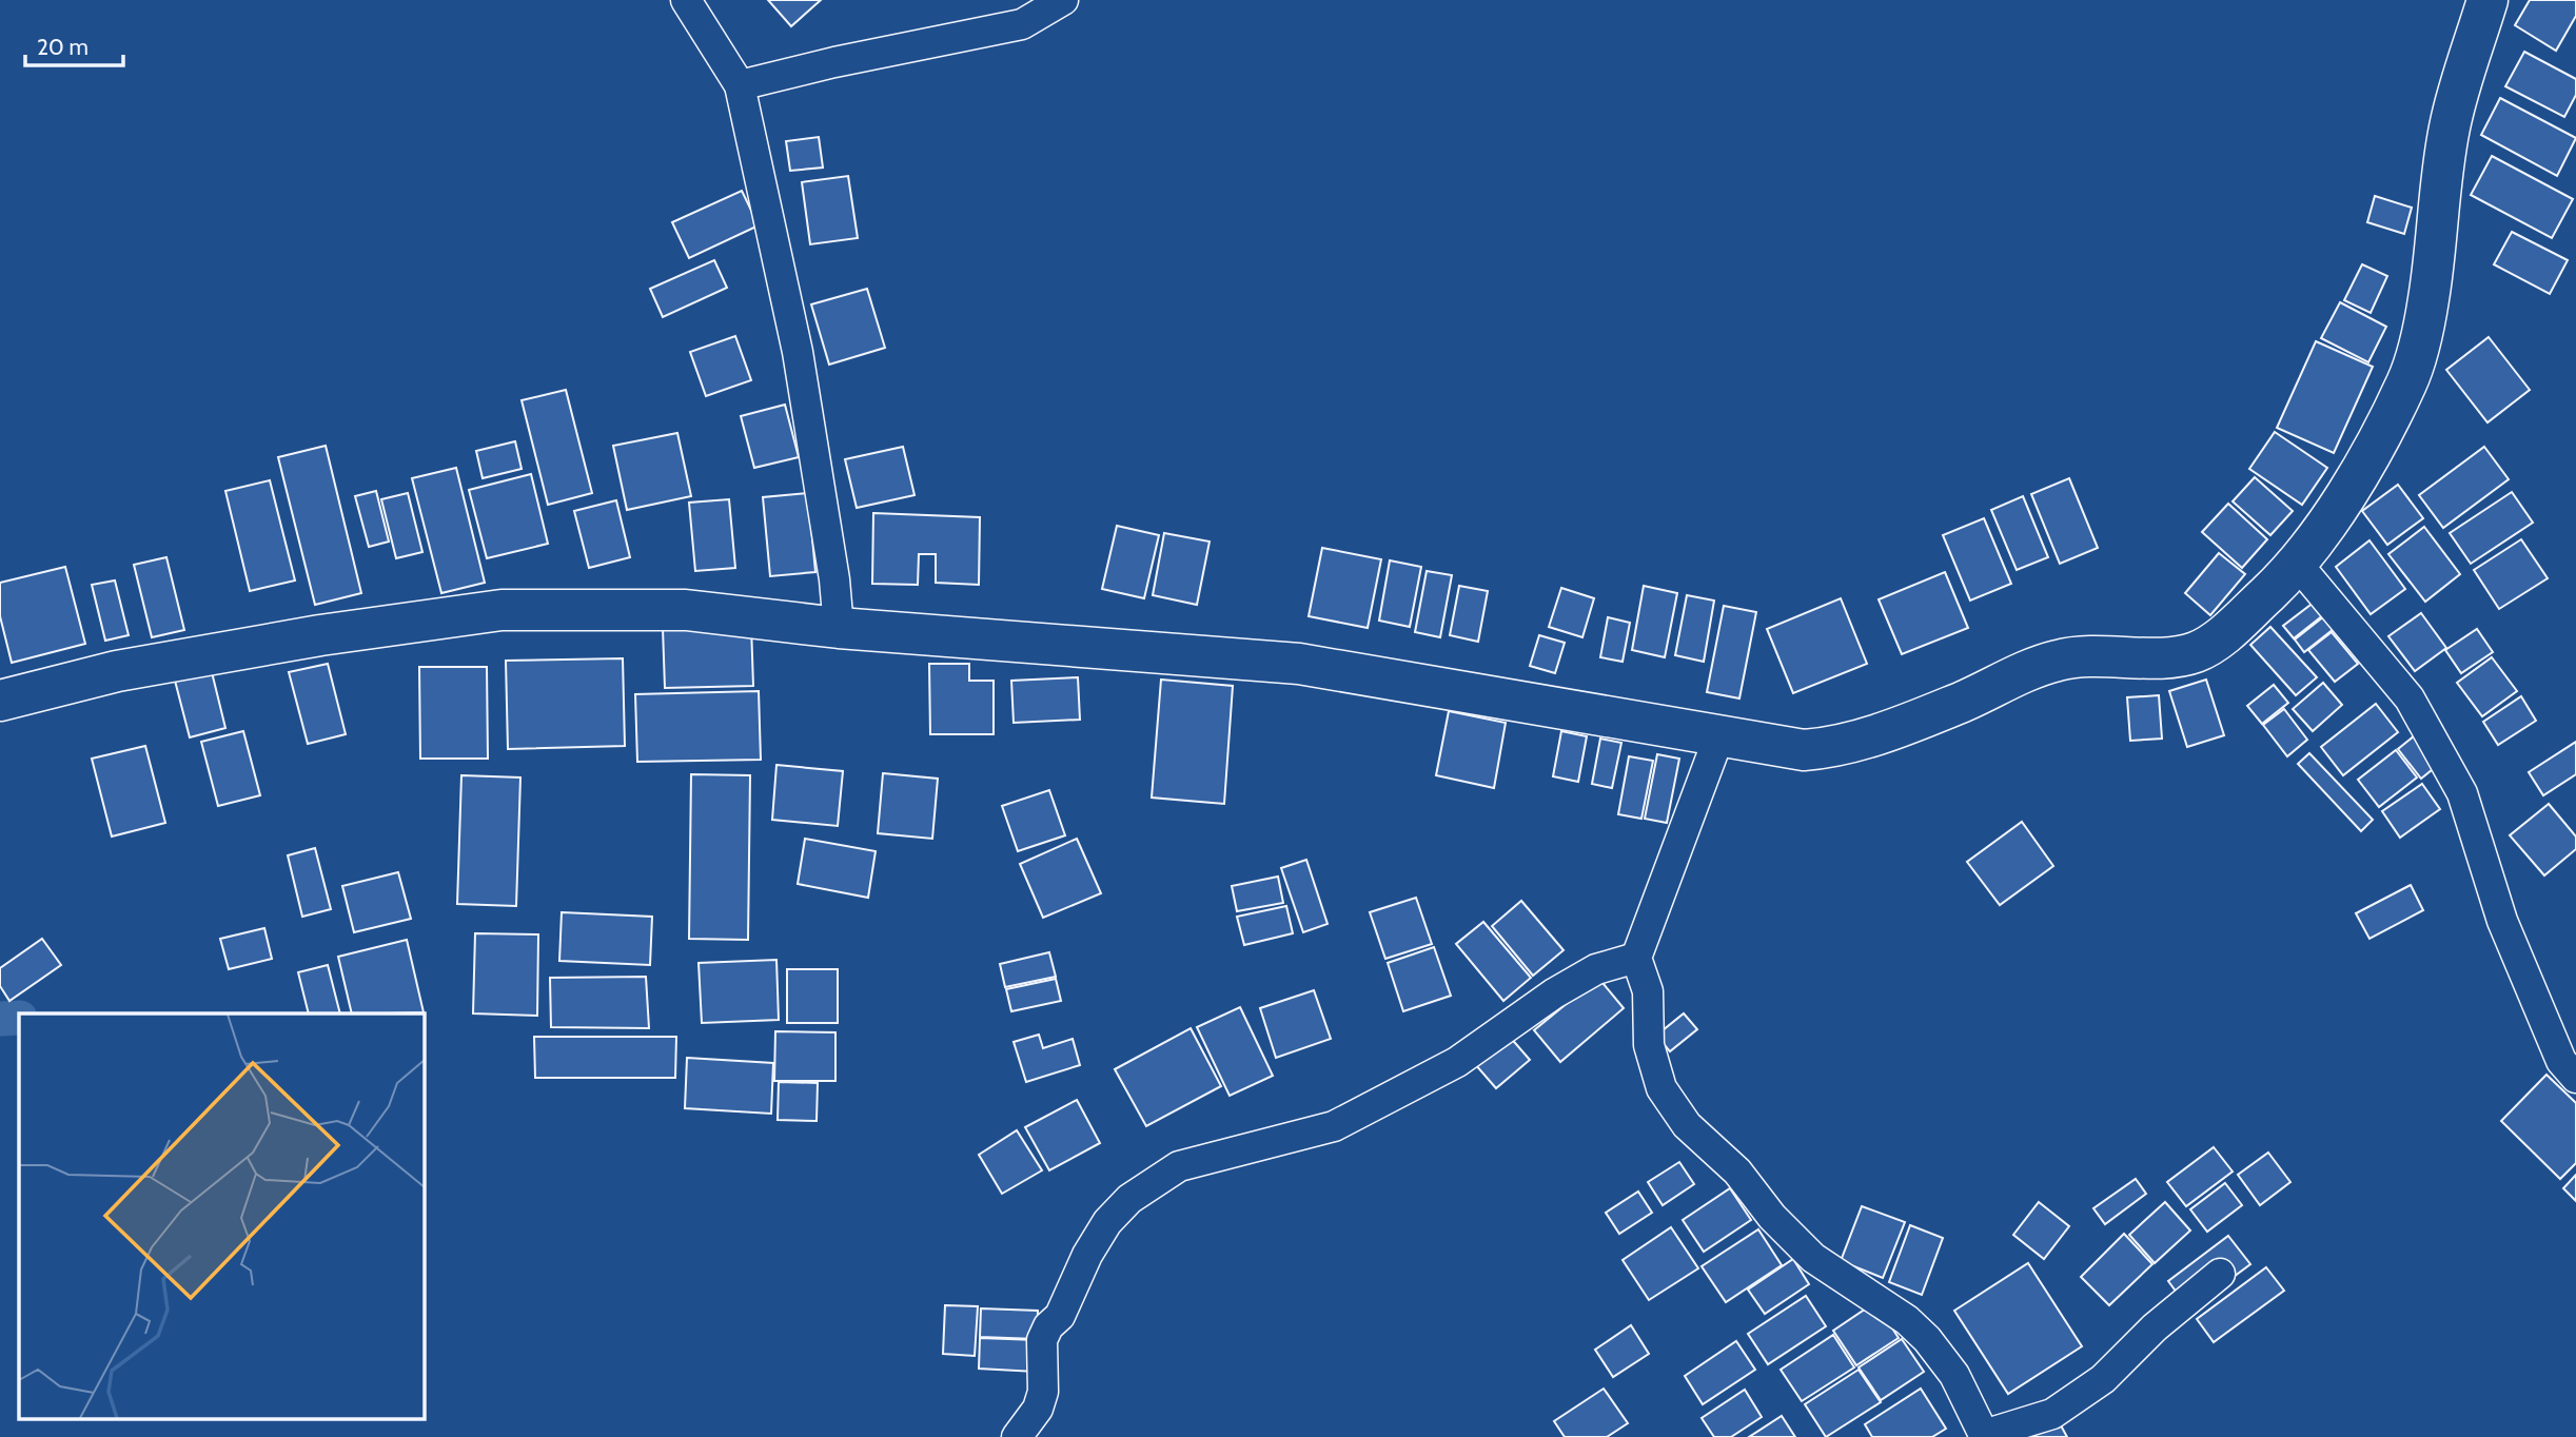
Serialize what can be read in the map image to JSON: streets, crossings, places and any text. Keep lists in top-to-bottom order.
{
  "scale_bar": "20 m"
}
